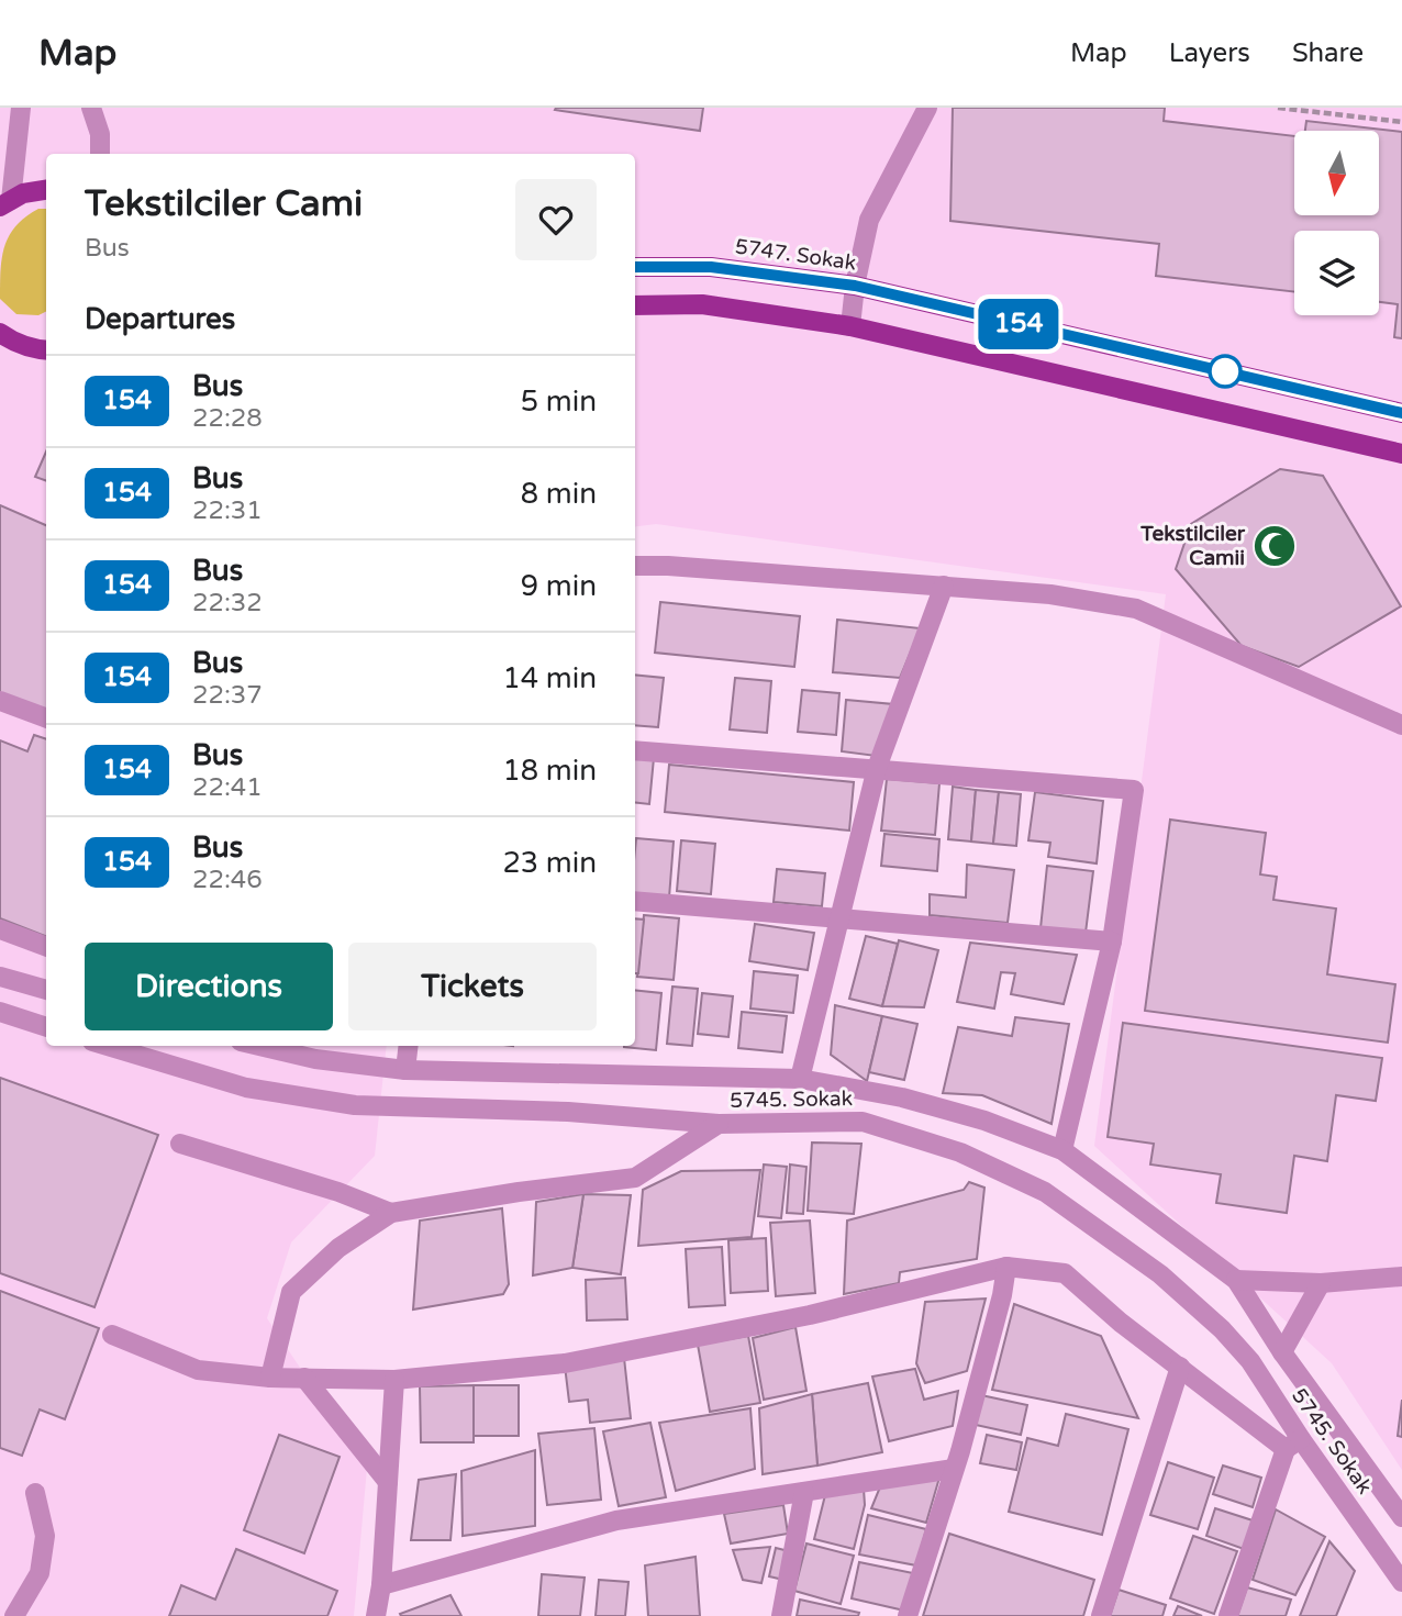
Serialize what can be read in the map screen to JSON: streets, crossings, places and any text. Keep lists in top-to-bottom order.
{
  "streets": {
    "main road": ["5747. Sokak"],
    "street": ["5745. Sokak"]
  },
  "places": {
    "mosque": ["Tekstilciler Camii"]
  },
  "lines": ["bus line 154"],
  "north": "bottom",
  "page": {
    "header": "Map",
    "nav": ["Map", "Layers", "Share"],
    "on_map": "154",
    "heading": [
      ["Tekstilciler Cami", "Bus"],
      "Departures"
    ],
    "list": [
      {
        "mark": "154",
        "name": "Bus",
        "note": "22:28",
        "value": "5 min"
      },
      {
        "mark": "154",
        "name": "Bus",
        "note": "22:31",
        "value": "8 min"
      },
      {
        "mark": "154",
        "name": "Bus",
        "note": "22:32",
        "value": "9 min"
      },
      {
        "mark": "154",
        "name": "Bus",
        "note": "22:37",
        "value": "14 min"
      },
      {
        "mark": "154",
        "name": "Bus",
        "note": "22:41",
        "value": "18 min"
      },
      {
        "mark": "154",
        "name": "Bus",
        "note": "22:46",
        "value": "23 min"
      }
    ],
    "buttons": ["Directions", "Tickets"]
  }
}
